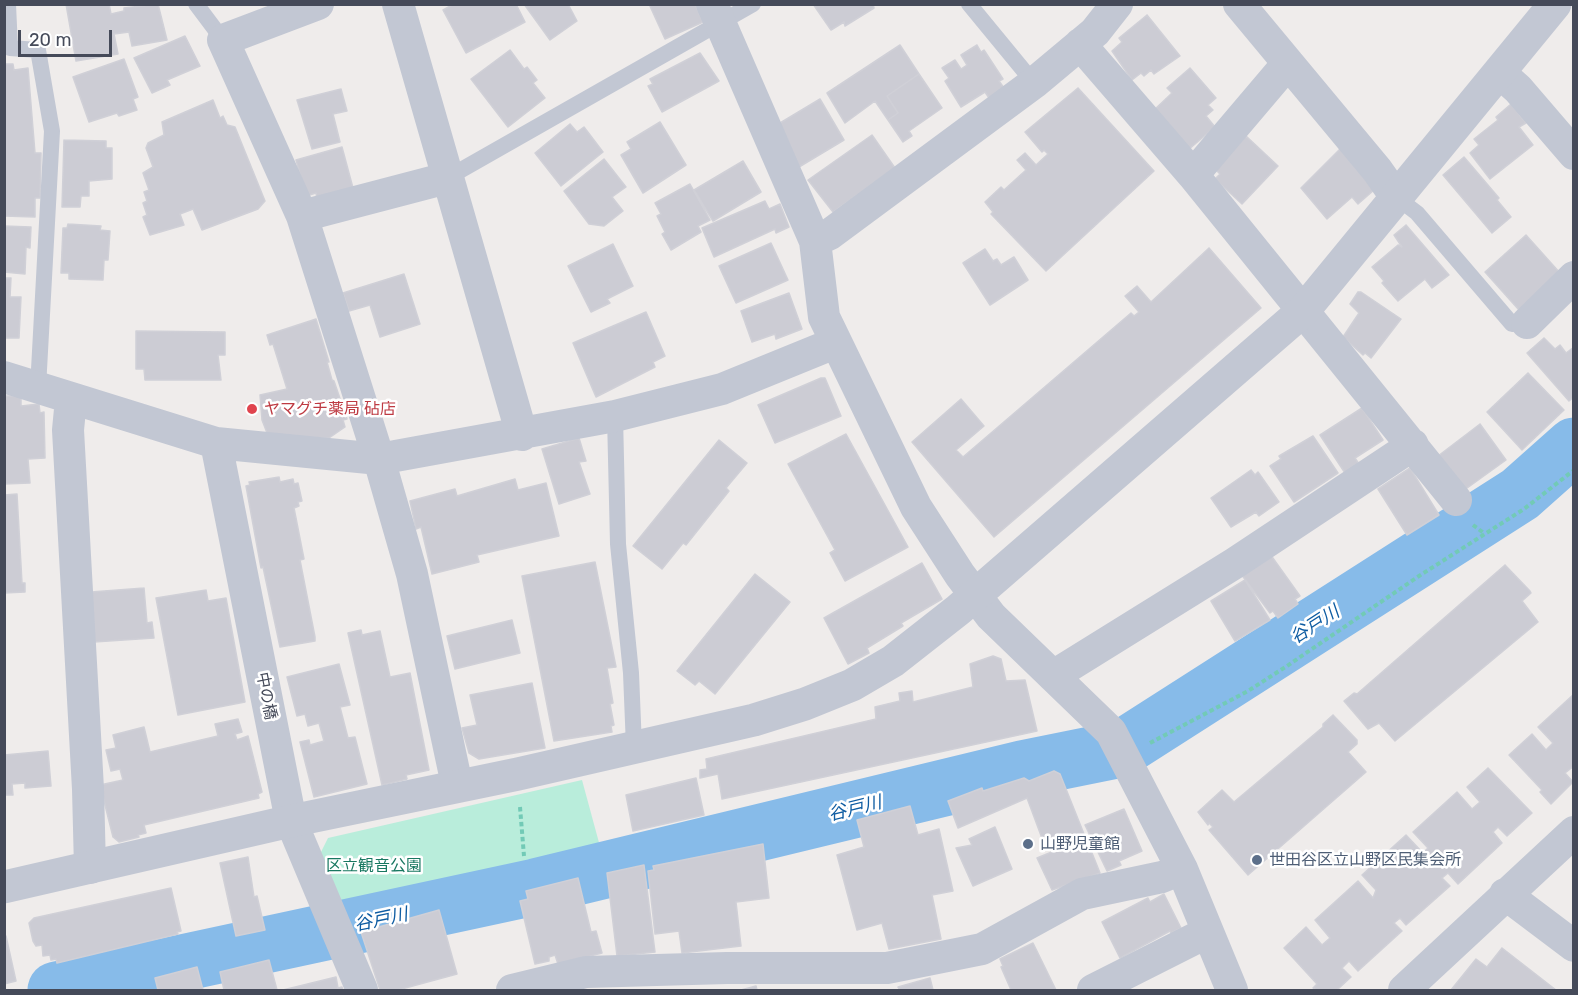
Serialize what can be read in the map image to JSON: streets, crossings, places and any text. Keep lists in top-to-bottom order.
{
  "streets": {
    "street": ["中の橋"]
  },
  "water": ["谷戸川"],
  "parks": ["区立観音公園"],
  "places": ["ヤマグチ薬局 砧店", "山野児童館", "世田谷区立山野区民集会所"],
  "scale_bar": "20 m"
}
